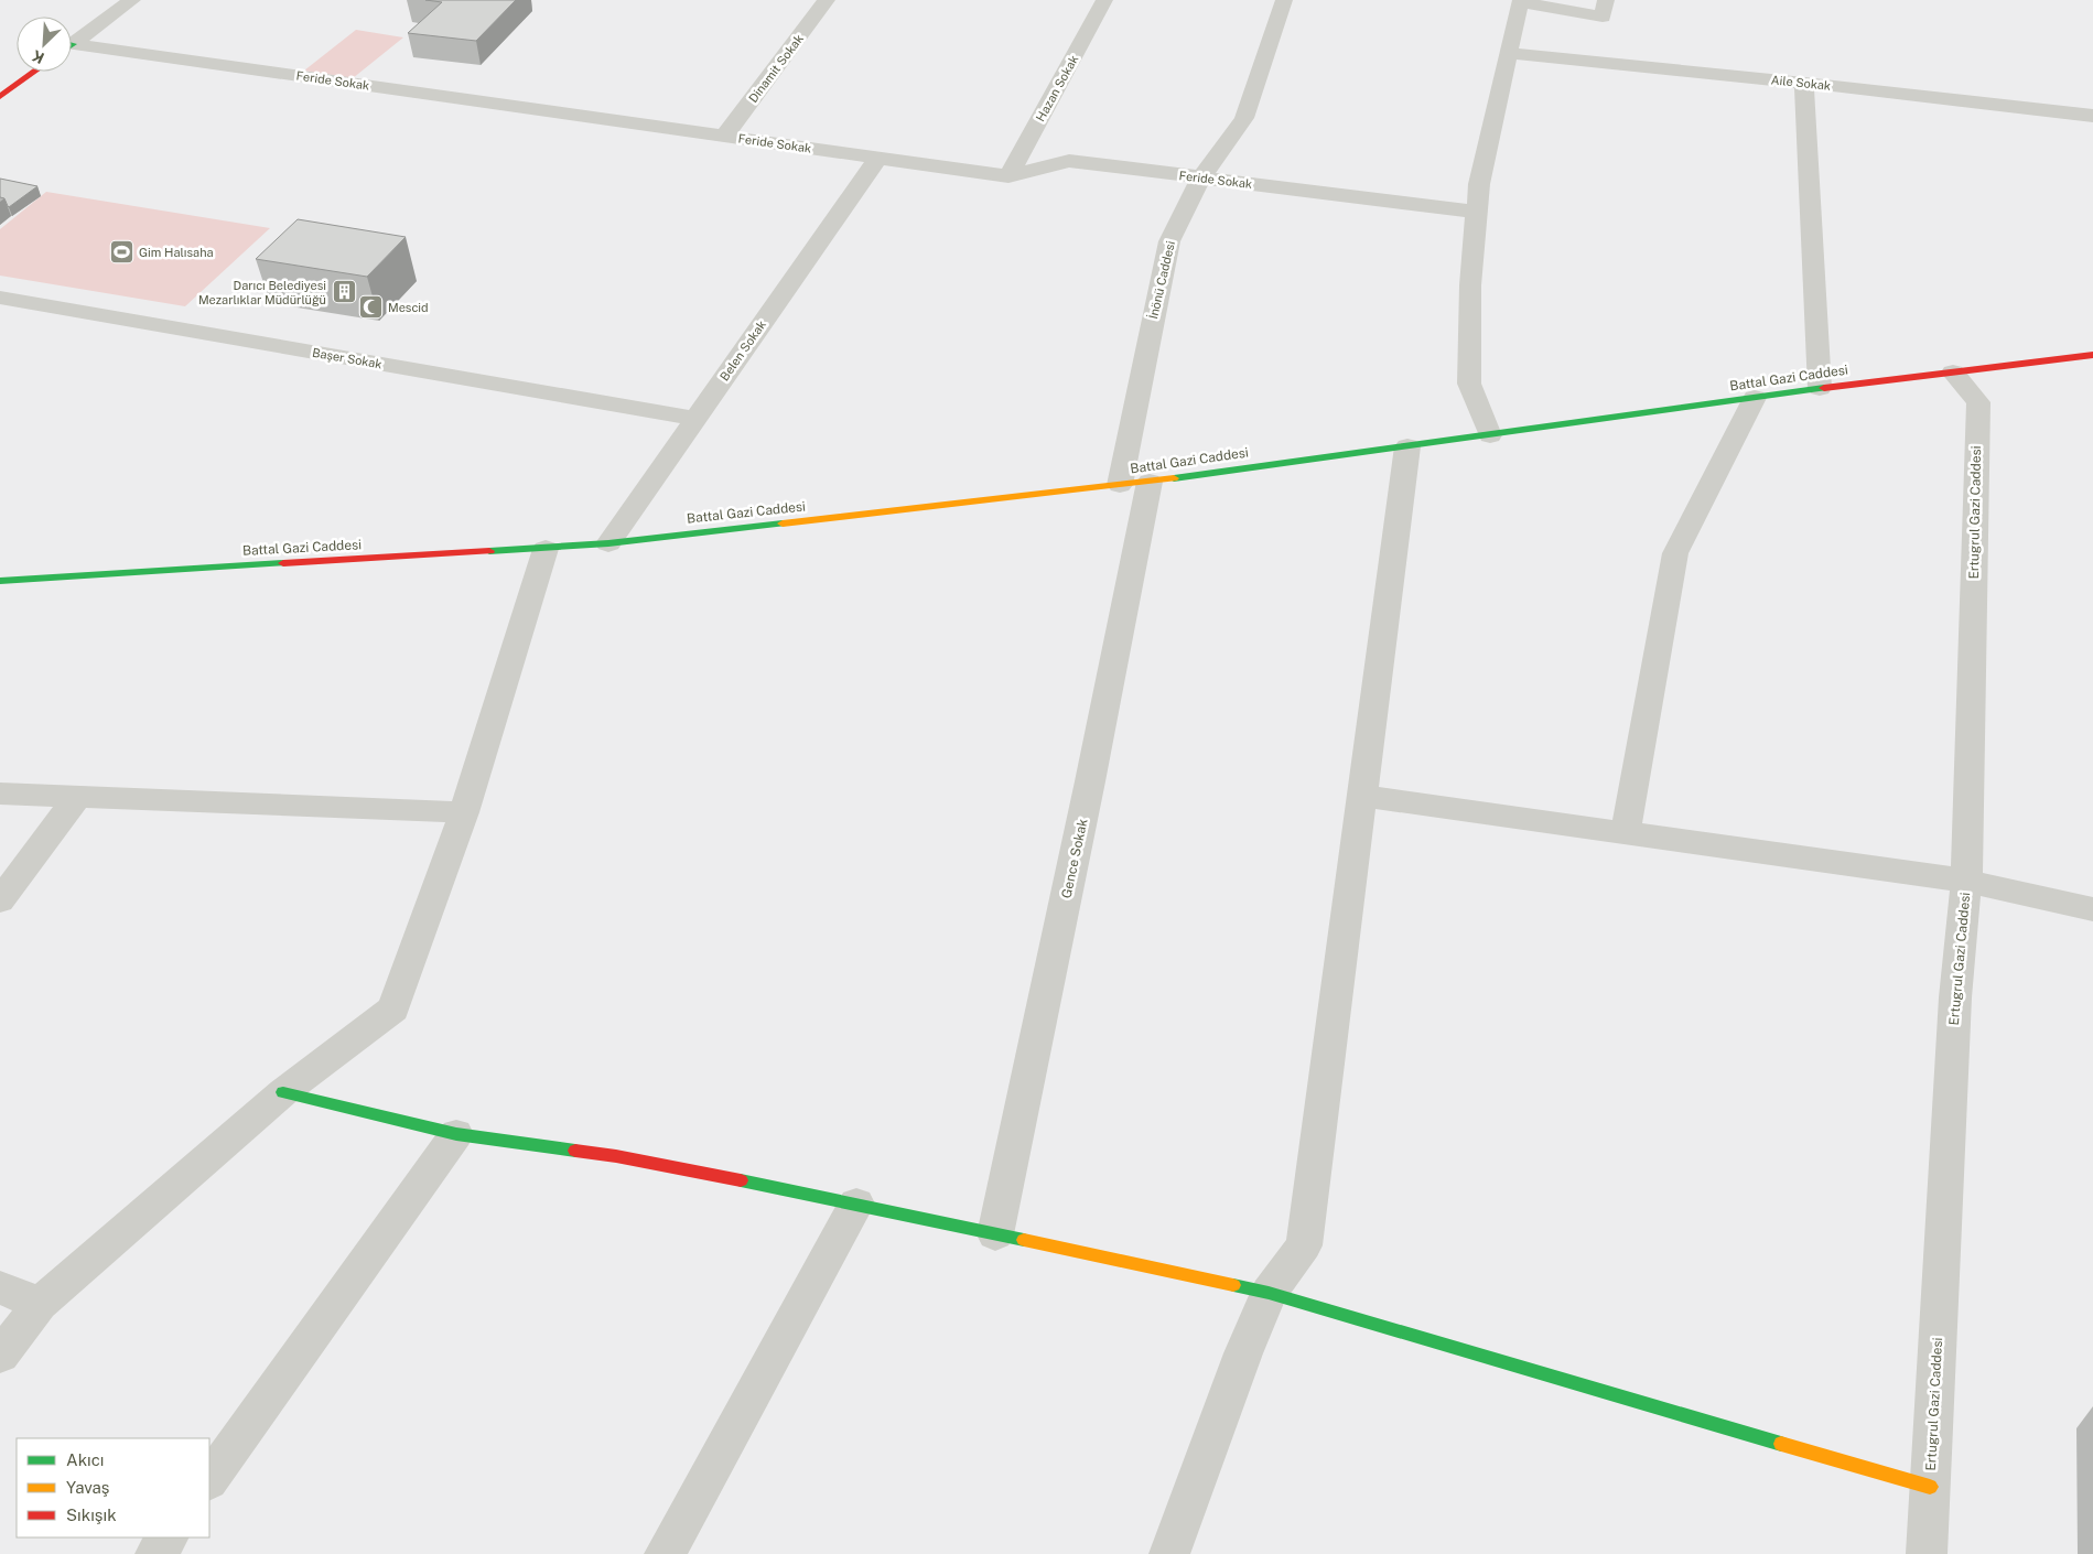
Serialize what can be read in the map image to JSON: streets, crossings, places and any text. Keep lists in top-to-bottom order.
{
  "streets": {
    "street": [
      "Dinamit Sokak",
      "Feride Sokak",
      "Aile Sokak",
      "Hazan Sokak",
      "İnönü Caddesi",
      "Belen Sokak",
      "Başer Sokak",
      "Battal Gazi Caddesi",
      "Ertugrul Gazi Caddesi",
      "Gence Sokak"
    ]
  },
  "crossings": [
    ["Dinamit Sokak", "Feride Sokak"],
    ["Feride Sokak", "Hazan Sokak"],
    ["Feride Sokak", "İnönü Caddesi"],
    ["Feride Sokak", "Belen Sokak"],
    ["İnönü Caddesi", "Battal Gazi Caddesi"],
    ["İnönü Caddesi", "Gence Sokak"],
    ["Belen Sokak", "Başer Sokak"],
    ["Belen Sokak", "Battal Gazi Caddesi"],
    ["Battal Gazi Caddesi", "Ertugrul Gazi Caddesi"],
    ["Battal Gazi Caddesi", "Gence Sokak"]
  ],
  "places": {
    "sports": ["Gim Halısaha"],
    "building": ["Darıcı Belediyesi Mezarlıklar Müdürlüğü"],
    "mosque": ["Mescid"]
  },
  "legend": ["Akıcı", "Yavaş", "Sıkışık"],
  "north": "bottom left"
}
